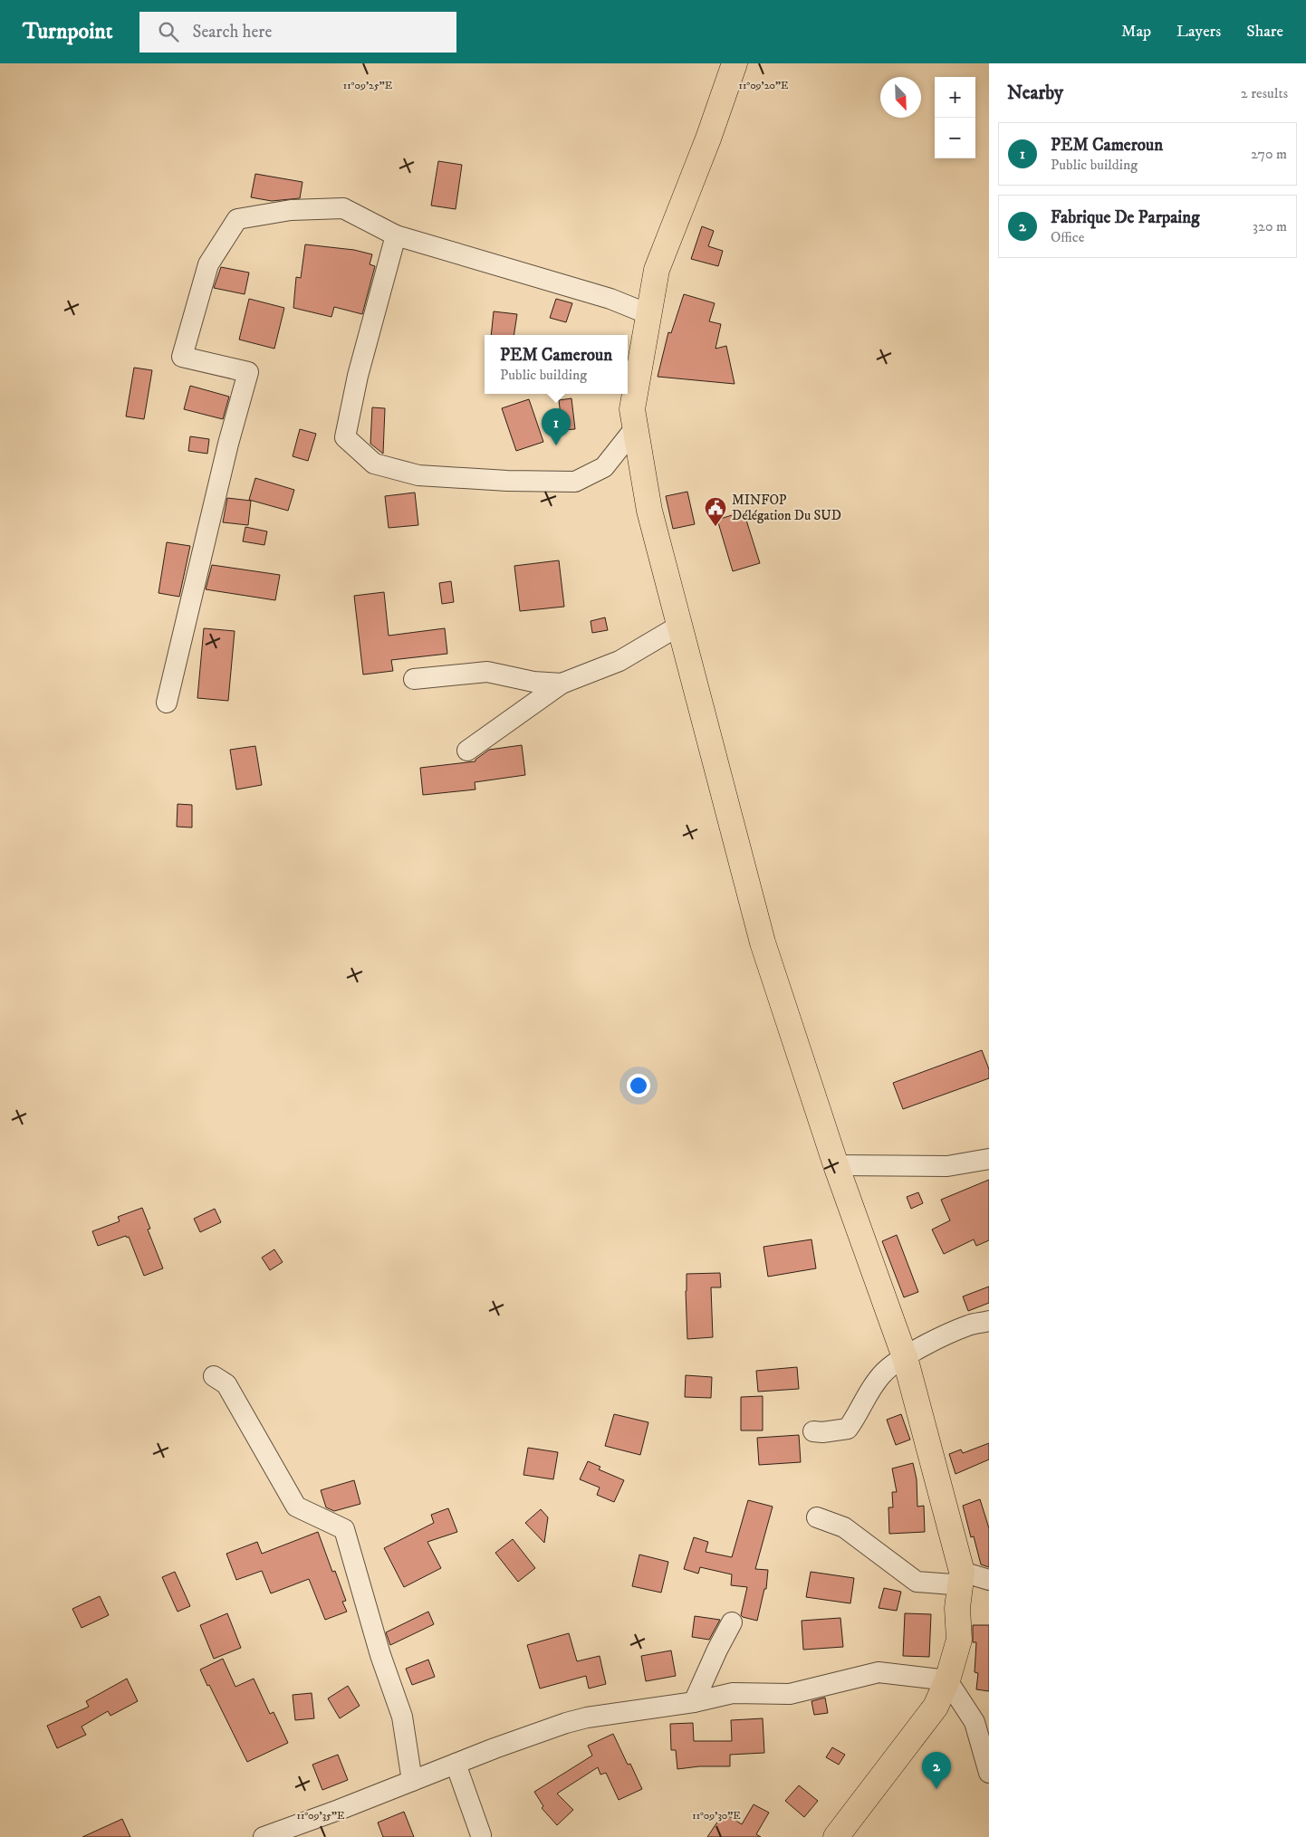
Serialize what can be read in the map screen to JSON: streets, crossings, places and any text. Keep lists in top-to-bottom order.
{
  "places": {
    "public building": ["MINFOP Délégation Du SUD"]
  },
  "north": "bottom right",
  "page": {
    "header": "Turnpoint",
    "search": "Search here",
    "nav": ["Map", "Layers", "Share"],
    "heading": ["Nearby", "2 results"],
    "map_buttons": ["+", "−"],
    "list": [
      {
        "mark": "1",
        "name": "PEM Cameroun",
        "note": "Public building",
        "value": "270 m"
      },
      {
        "mark": "2",
        "name": "Fabrique De Parpaing",
        "note": "Office",
        "value": "320 m"
      }
    ],
    "popup": ["PEM Cameroun", "Public building"],
    "pins": ["1", "2"]
  },
  "coordinates": [
    "11°09'25\"E",
    "11°09'20\"E",
    "11°09'35\"E",
    "11°09'30\"E"
  ]
}
